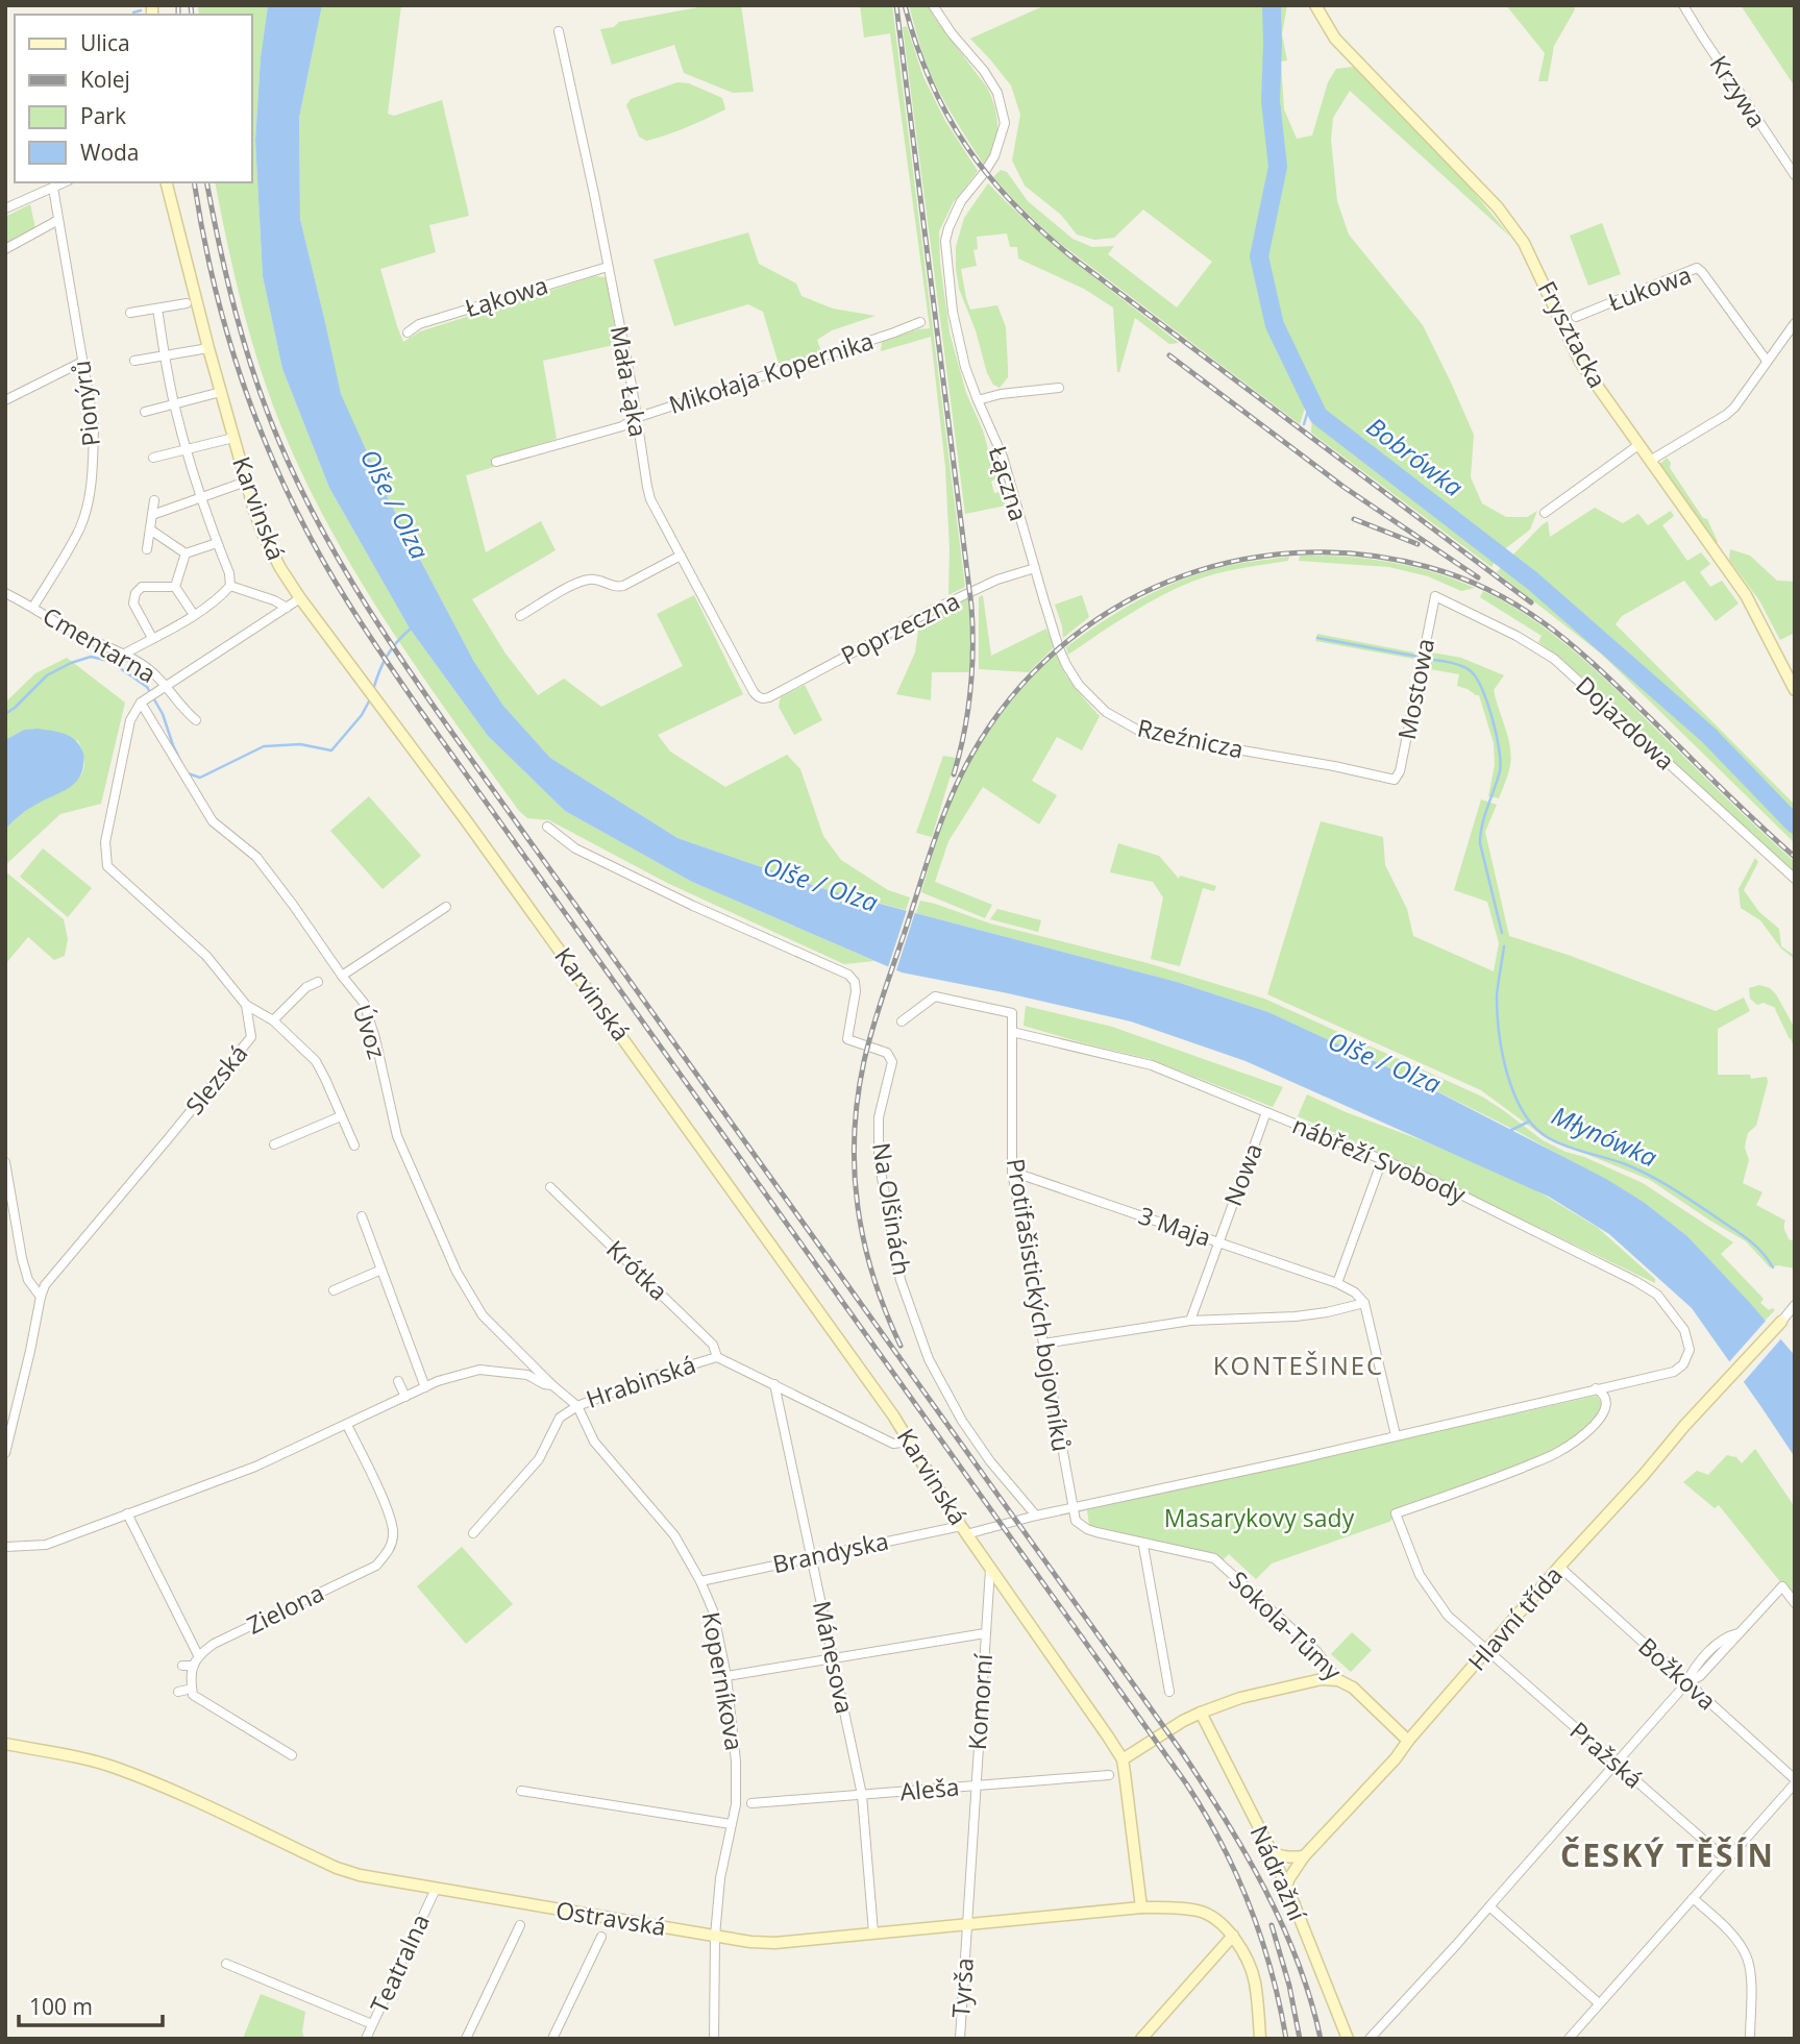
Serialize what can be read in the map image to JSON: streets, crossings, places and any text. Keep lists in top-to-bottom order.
{
  "streets": {
    "street": [
      "Krzywa",
      "Łukowa",
      "Łąkowa",
      "Frysztacka",
      "Mikołaja Kopernika",
      "Mała Łąka",
      "Pionýrů",
      "Łączna",
      "Karvinská",
      "Poprzeczna",
      "Cmentarna",
      "Mostowa",
      "Dojazdowa",
      "Rzeźnicza",
      "Úvoz",
      "Slezská",
      "nábřeží Svobody",
      "Nowa",
      "Na Olšinách",
      "3 Maja",
      "Krótka",
      "Protifašistických bojovníků",
      "Hrabinská",
      "Brandyska",
      "Zielona",
      "Hlavní třída",
      "Sokola-Tůmy",
      "Mánesova",
      "Božkova",
      "Koperníkova",
      "Komorní",
      "Pražská",
      "Aleša",
      "Nádražní",
      "Ostravská",
      "Teatralna",
      "Tyrša"
    ]
  },
  "crossings": [
    ["Łąkowa", "Mała Łąka"],
    ["Mikołaja Kopernika", "Mała Łąka"],
    ["Mała Łąka", "Poprzeczna"],
    ["Pionýrů", "Cmentarna"],
    ["Łączna", "Poprzeczna"],
    ["Łączna", "Rzeźnicza"],
    ["Karvinská", "Cmentarna"],
    ["Karvinská", "Hrabinská"],
    ["Karvinská", "Brandyska"],
    ["Karvinská", "Komorní"],
    ["Poprzeczna", "Rzeźnicza"],
    ["Mostowa", "Dojazdowa"],
    ["Mostowa", "Rzeźnicza"],
    ["Úvoz", "Hrabinská"],
    ["nábřeží Svobody", "Nowa"],
    ["nábřeží Svobody", "Protifašistických bojovníků"],
    ["nábřeží Svobody", "Pražská"],
    ["Nowa", "3 Maja"],
    ["Na Olšinách", "Brandyska"],
    ["3 Maja", "Protifašistických bojovníků"],
    ["Krótka", "Hrabinská"],
    ["Hrabinská", "Zielona"],
    ["Hrabinská", "Mánesova"],
    ["Hrabinská", "Koperníkova"],
    ["Brandyska", "Mánesova"],
    ["Brandyska", "Koperníkova"],
    ["Hlavní třída", "Sokola-Tůmy"],
    ["Hlavní třída", "Božkova"],
    ["Hlavní třída", "Pražská"],
    ["Hlavní třída", "Nádražní"],
    ["Mánesova", "Aleša"],
    ["Mánesova", "Ostravská"],
    ["Koperníkova", "Ostravská"],
    ["Komorní", "Aleša"],
    ["Komorní", "Ostravská"],
    ["Komorní", "Tyrša"],
    ["Ostravská", "Teatralna"],
    ["Ostravská", "Tyrša"]
  ],
  "districts": ["KONTEŠINEC", "ČESKÝ TĚŠÍN"],
  "water": ["Bobrówka", "Olše / Olza", "Młynówka"],
  "parks": ["Masarykovy sady"],
  "legend": [
    "Ulica",
    "Kolej",
    "Park",
    "Woda"
  ],
  "scale_bar": "100 m"
}
